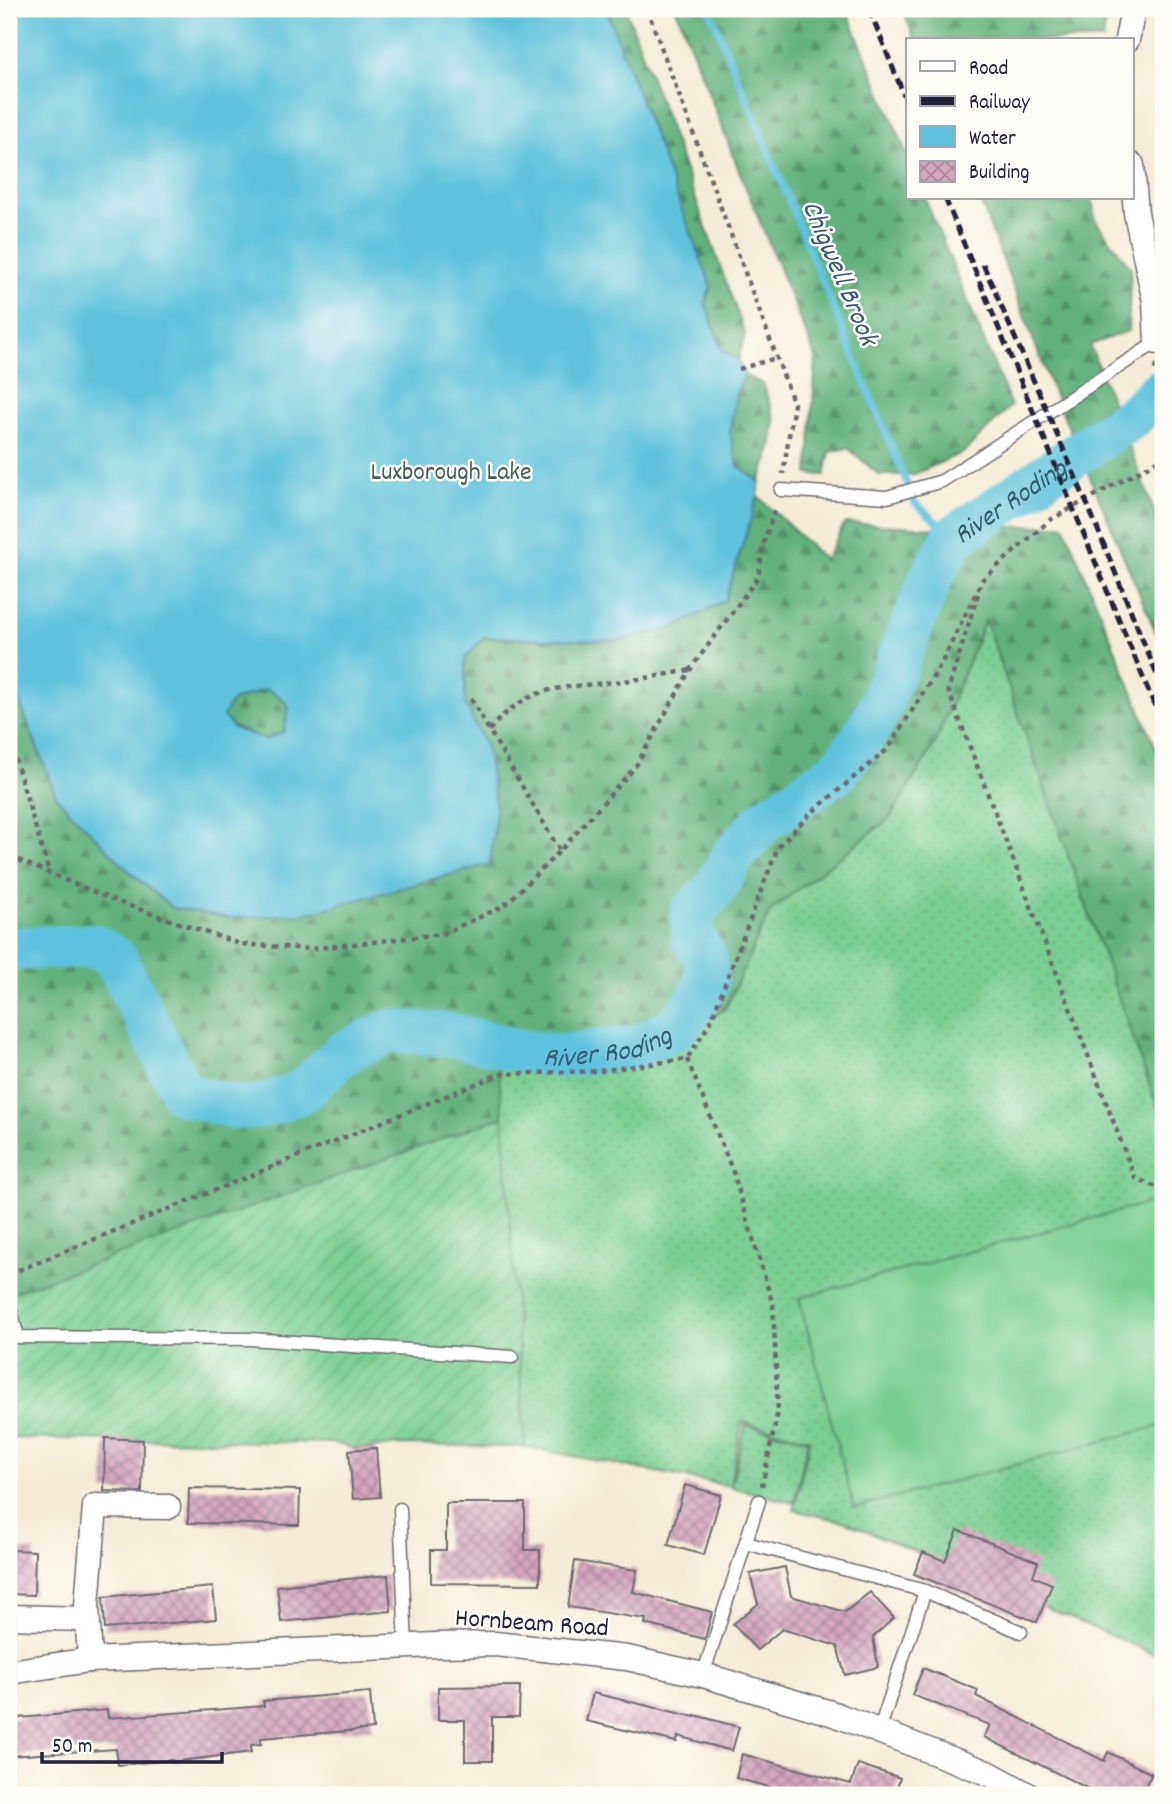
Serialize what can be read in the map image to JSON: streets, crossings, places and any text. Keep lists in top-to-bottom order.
{
  "streets": {
    "street": ["Hornbeam Road"]
  },
  "water": ["Chigwell Brook", "River Roding"],
  "parks": ["Luxborough Lake"],
  "legend": [
    "Road",
    "Railway",
    "Water",
    "Building"
  ],
  "scale_bar": "50 m"
}
